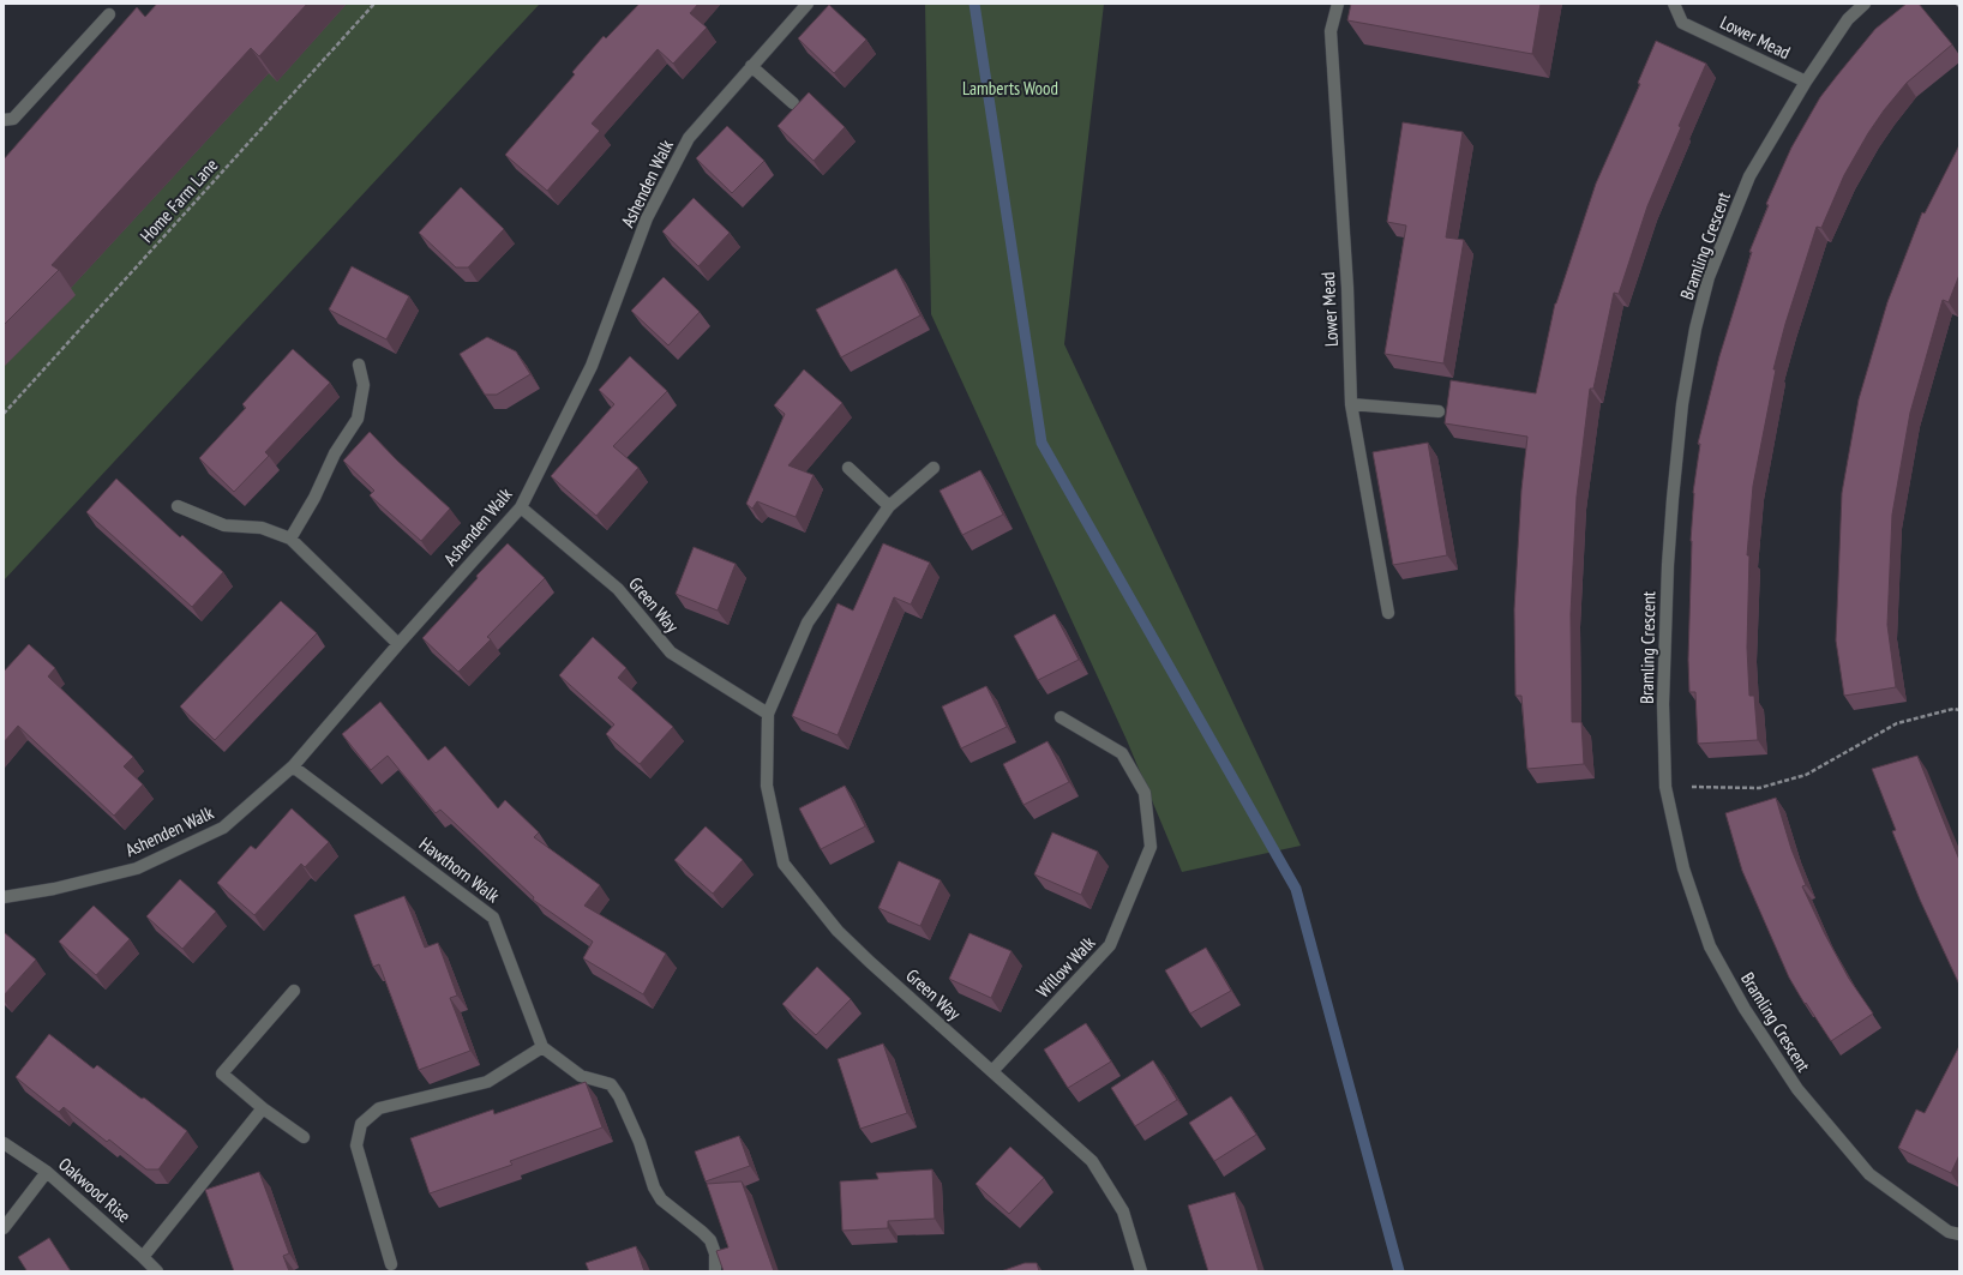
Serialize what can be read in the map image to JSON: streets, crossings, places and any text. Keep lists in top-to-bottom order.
{
  "streets": {
    "street": [
      "Lower Mead",
      "Ashenden Walk",
      "Bramling Crescent",
      "Green Way",
      "Hawthorn Walk",
      "Willow Walk",
      "Oakwood Rise"
    ],
    "path": ["Home Farm Lane"]
  },
  "crossings": [
    ["Lower Mead", "Bramling Crescent"],
    ["Ashenden Walk", "Green Way"],
    ["Ashenden Walk", "Hawthorn Walk"],
    ["Green Way", "Willow Walk"]
  ],
  "parks": ["Lamberts Wood"]
}
